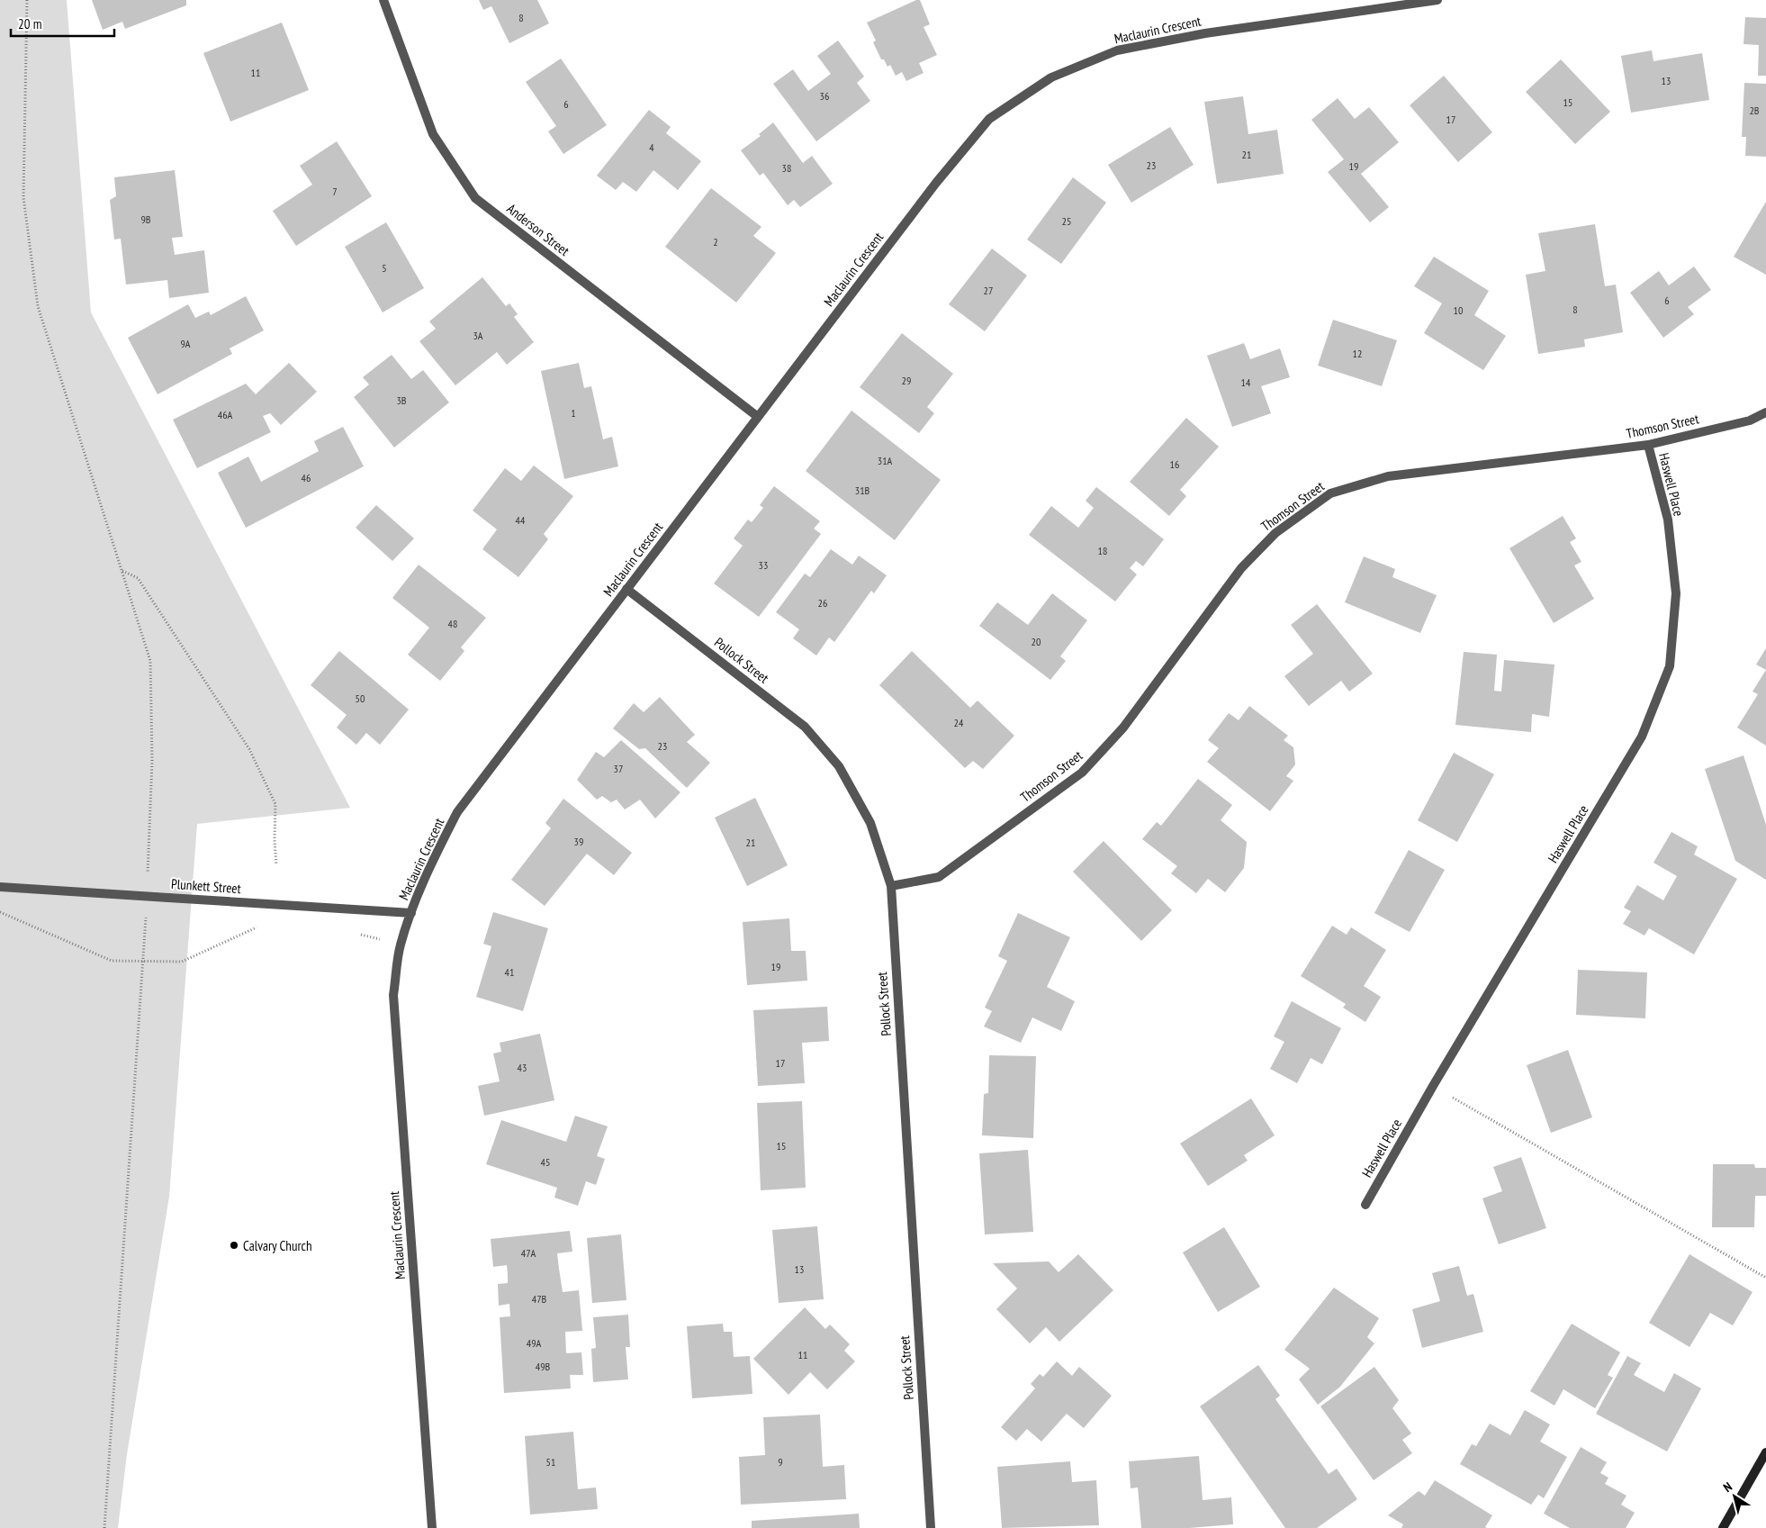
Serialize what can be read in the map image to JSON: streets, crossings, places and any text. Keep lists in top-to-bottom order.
{
  "streets": {
    "street": [
      "Maclaurin Crescent",
      "Anderson Street",
      "Thomson Street",
      "Haswell Place",
      "Pollock Street",
      "Plunkett Street"
    ]
  },
  "crossings": [
    ["Maclaurin Crescent", "Anderson Street"],
    ["Maclaurin Crescent", "Pollock Street"],
    ["Maclaurin Crescent", "Plunkett Street"],
    ["Thomson Street", "Haswell Place"],
    ["Thomson Street", "Pollock Street"]
  ],
  "places": ["Calvary Church"],
  "house_numbers": [
    "8",
    "11",
    "13",
    "36",
    "15",
    "6",
    "2B",
    "17",
    "4",
    "21",
    "23",
    "19",
    "38",
    "7",
    "9B",
    "25",
    "2",
    "5",
    "27",
    "6",
    "8",
    "10",
    "3A",
    "9A",
    "12",
    "29",
    "14",
    "3B",
    "1",
    "46A",
    "31A",
    "16",
    "46",
    "31B",
    "44",
    "18",
    "33",
    "26",
    "48",
    "20",
    "50",
    "24",
    "23",
    "37",
    "39",
    "21",
    "19",
    "41",
    "17",
    "43",
    "15",
    "45",
    "47A",
    "13",
    "47B",
    "49A",
    "11",
    "49B",
    "51",
    "9"
  ],
  "scale_bar": "20 m",
  "north": "top left"
}
